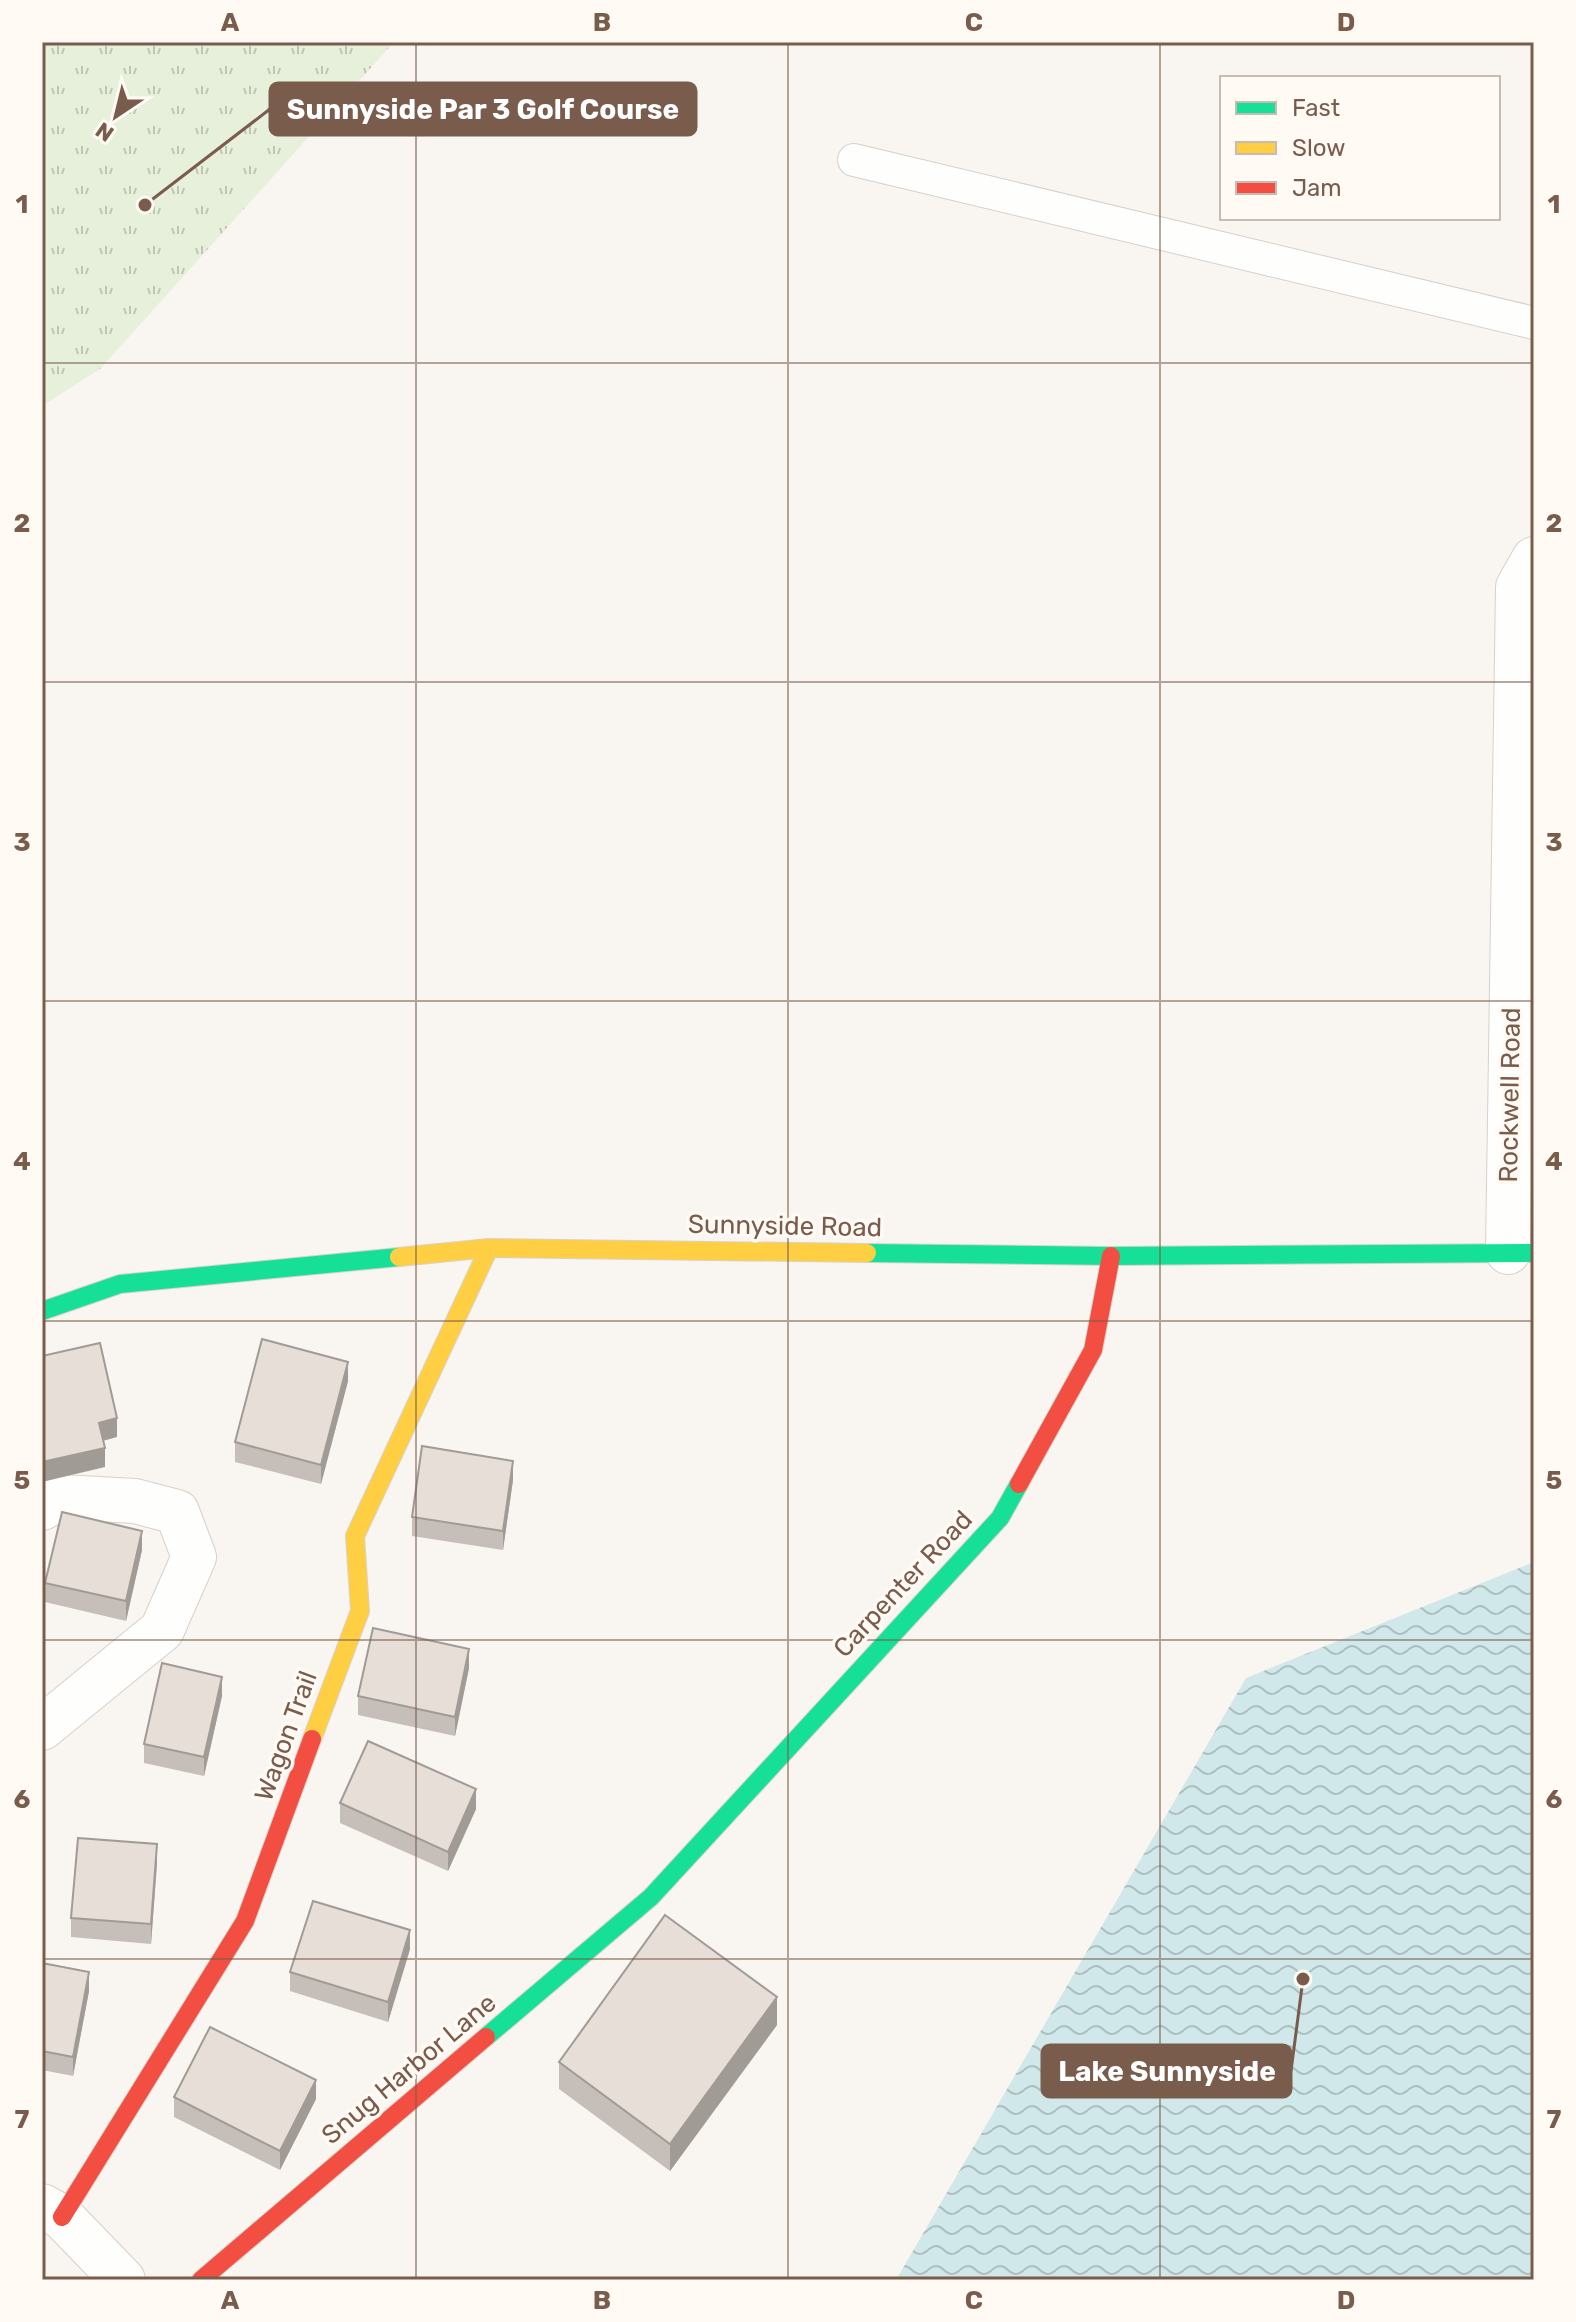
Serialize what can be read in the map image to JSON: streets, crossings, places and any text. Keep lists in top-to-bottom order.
{
  "streets": {
    "street": [
      "Rockwell Road",
      "Sunnyside Road",
      "Carpenter Road",
      "Wagon Trail",
      "Snug Harbor Lane"
    ]
  },
  "crossings": [
    ["Rockwell Road", "Sunnyside Road"],
    ["Sunnyside Road", "Carpenter Road"],
    ["Sunnyside Road", "Wagon Trail"],
    ["Carpenter Road", "Snug Harbor Lane"]
  ],
  "places": ["Sunnyside Par 3 Golf Course", "Lake Sunnyside"],
  "legend": ["Fast", "Slow", "Jam"],
  "north": "bottom left",
  "grid": {
    "columns": [
      "A",
      "B",
      "C",
      "D"
    ],
    "rows": [
      "1",
      "2",
      "3",
      "4",
      "5",
      "6",
      "7"
    ]
  }
}
